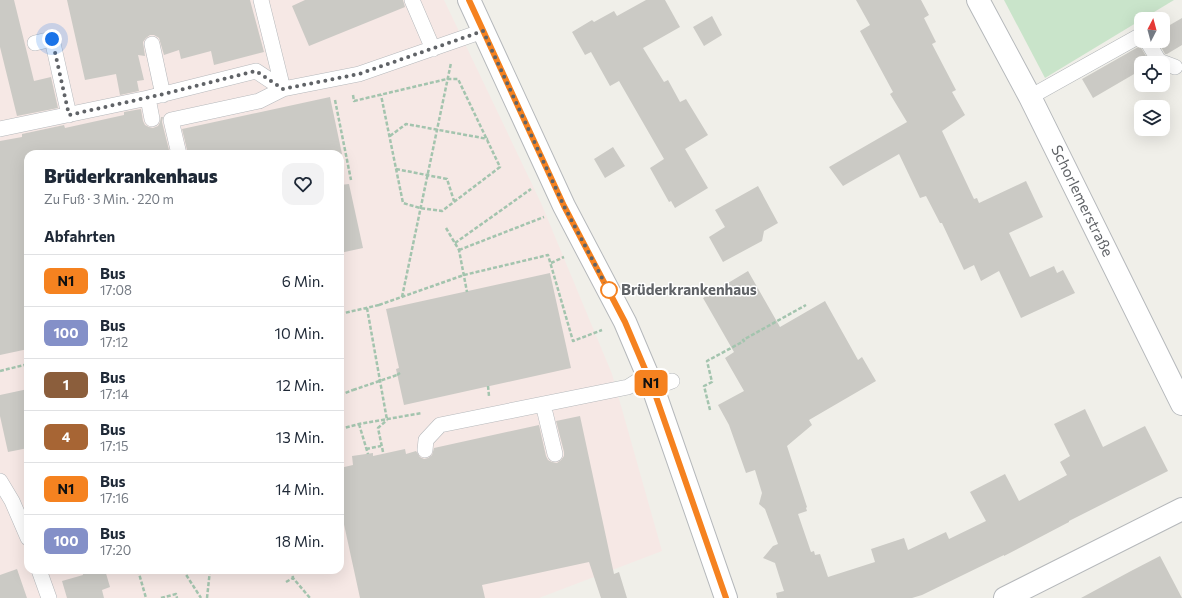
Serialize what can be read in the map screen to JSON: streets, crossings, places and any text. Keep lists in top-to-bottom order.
{
  "streets": {
    "street": ["Schorlemerstraße"]
  },
  "places": ["Brüderkrankenhaus"],
  "lines": ["bus line N1"],
  "north": "top",
  "page": {
    "on_map": "N1",
    "heading": [
      ["Brüderkrankenhaus", "Zu Fuß · 3 Min. · 220 m"],
      "Abfahrten"
    ],
    "list": [
      {
        "mark": "N1",
        "name": "Bus",
        "note": "17:08",
        "value": "6 Min."
      },
      {
        "mark": "100",
        "name": "Bus",
        "note": "17:12",
        "value": "10 Min."
      },
      {
        "mark": "1",
        "name": "Bus",
        "note": "17:14",
        "value": "12 Min."
      },
      {
        "mark": "4",
        "name": "Bus",
        "note": "17:15",
        "value": "13 Min."
      },
      {
        "mark": "N1",
        "name": "Bus",
        "note": "17:16",
        "value": "14 Min."
      },
      {
        "mark": "100",
        "name": "Bus",
        "note": "17:20",
        "value": "18 Min."
      }
    ]
  }
}
